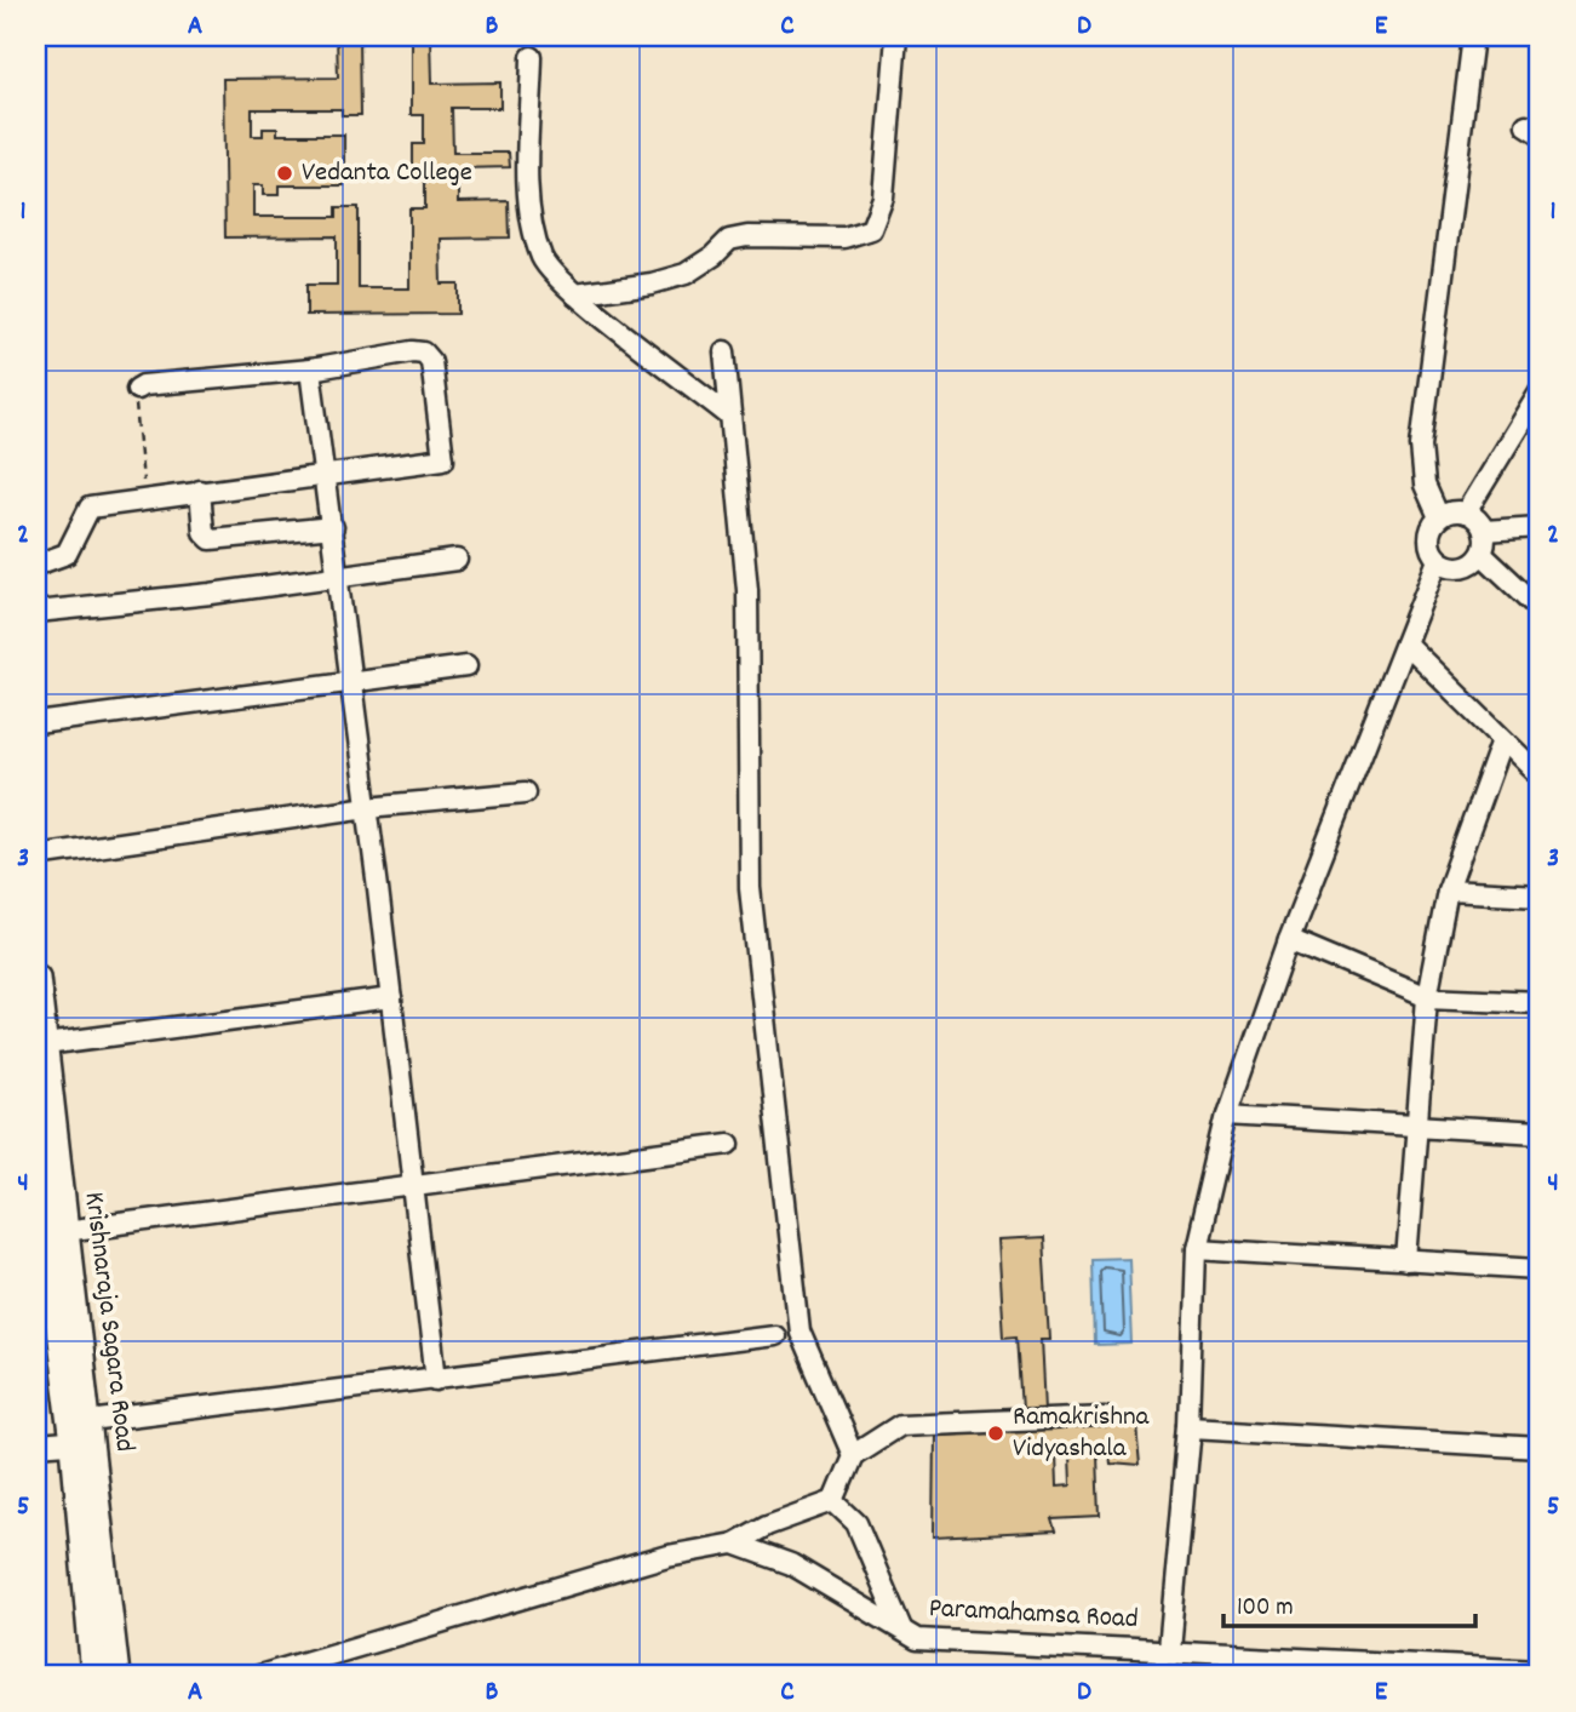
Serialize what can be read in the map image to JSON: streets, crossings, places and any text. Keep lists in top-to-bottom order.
{
  "streets": {
    "main road": ["Krishnaraja Sagara Road"],
    "street": ["Paramahamsa Road"]
  },
  "places": ["Vedanta College", "Ramakrishna Vidyashala"],
  "scale_bar": "100 m",
  "grid": {
    "columns": [
      "A",
      "B",
      "C",
      "D",
      "E"
    ],
    "rows": [
      "1",
      "2",
      "3",
      "4",
      "5"
    ]
  }
}
